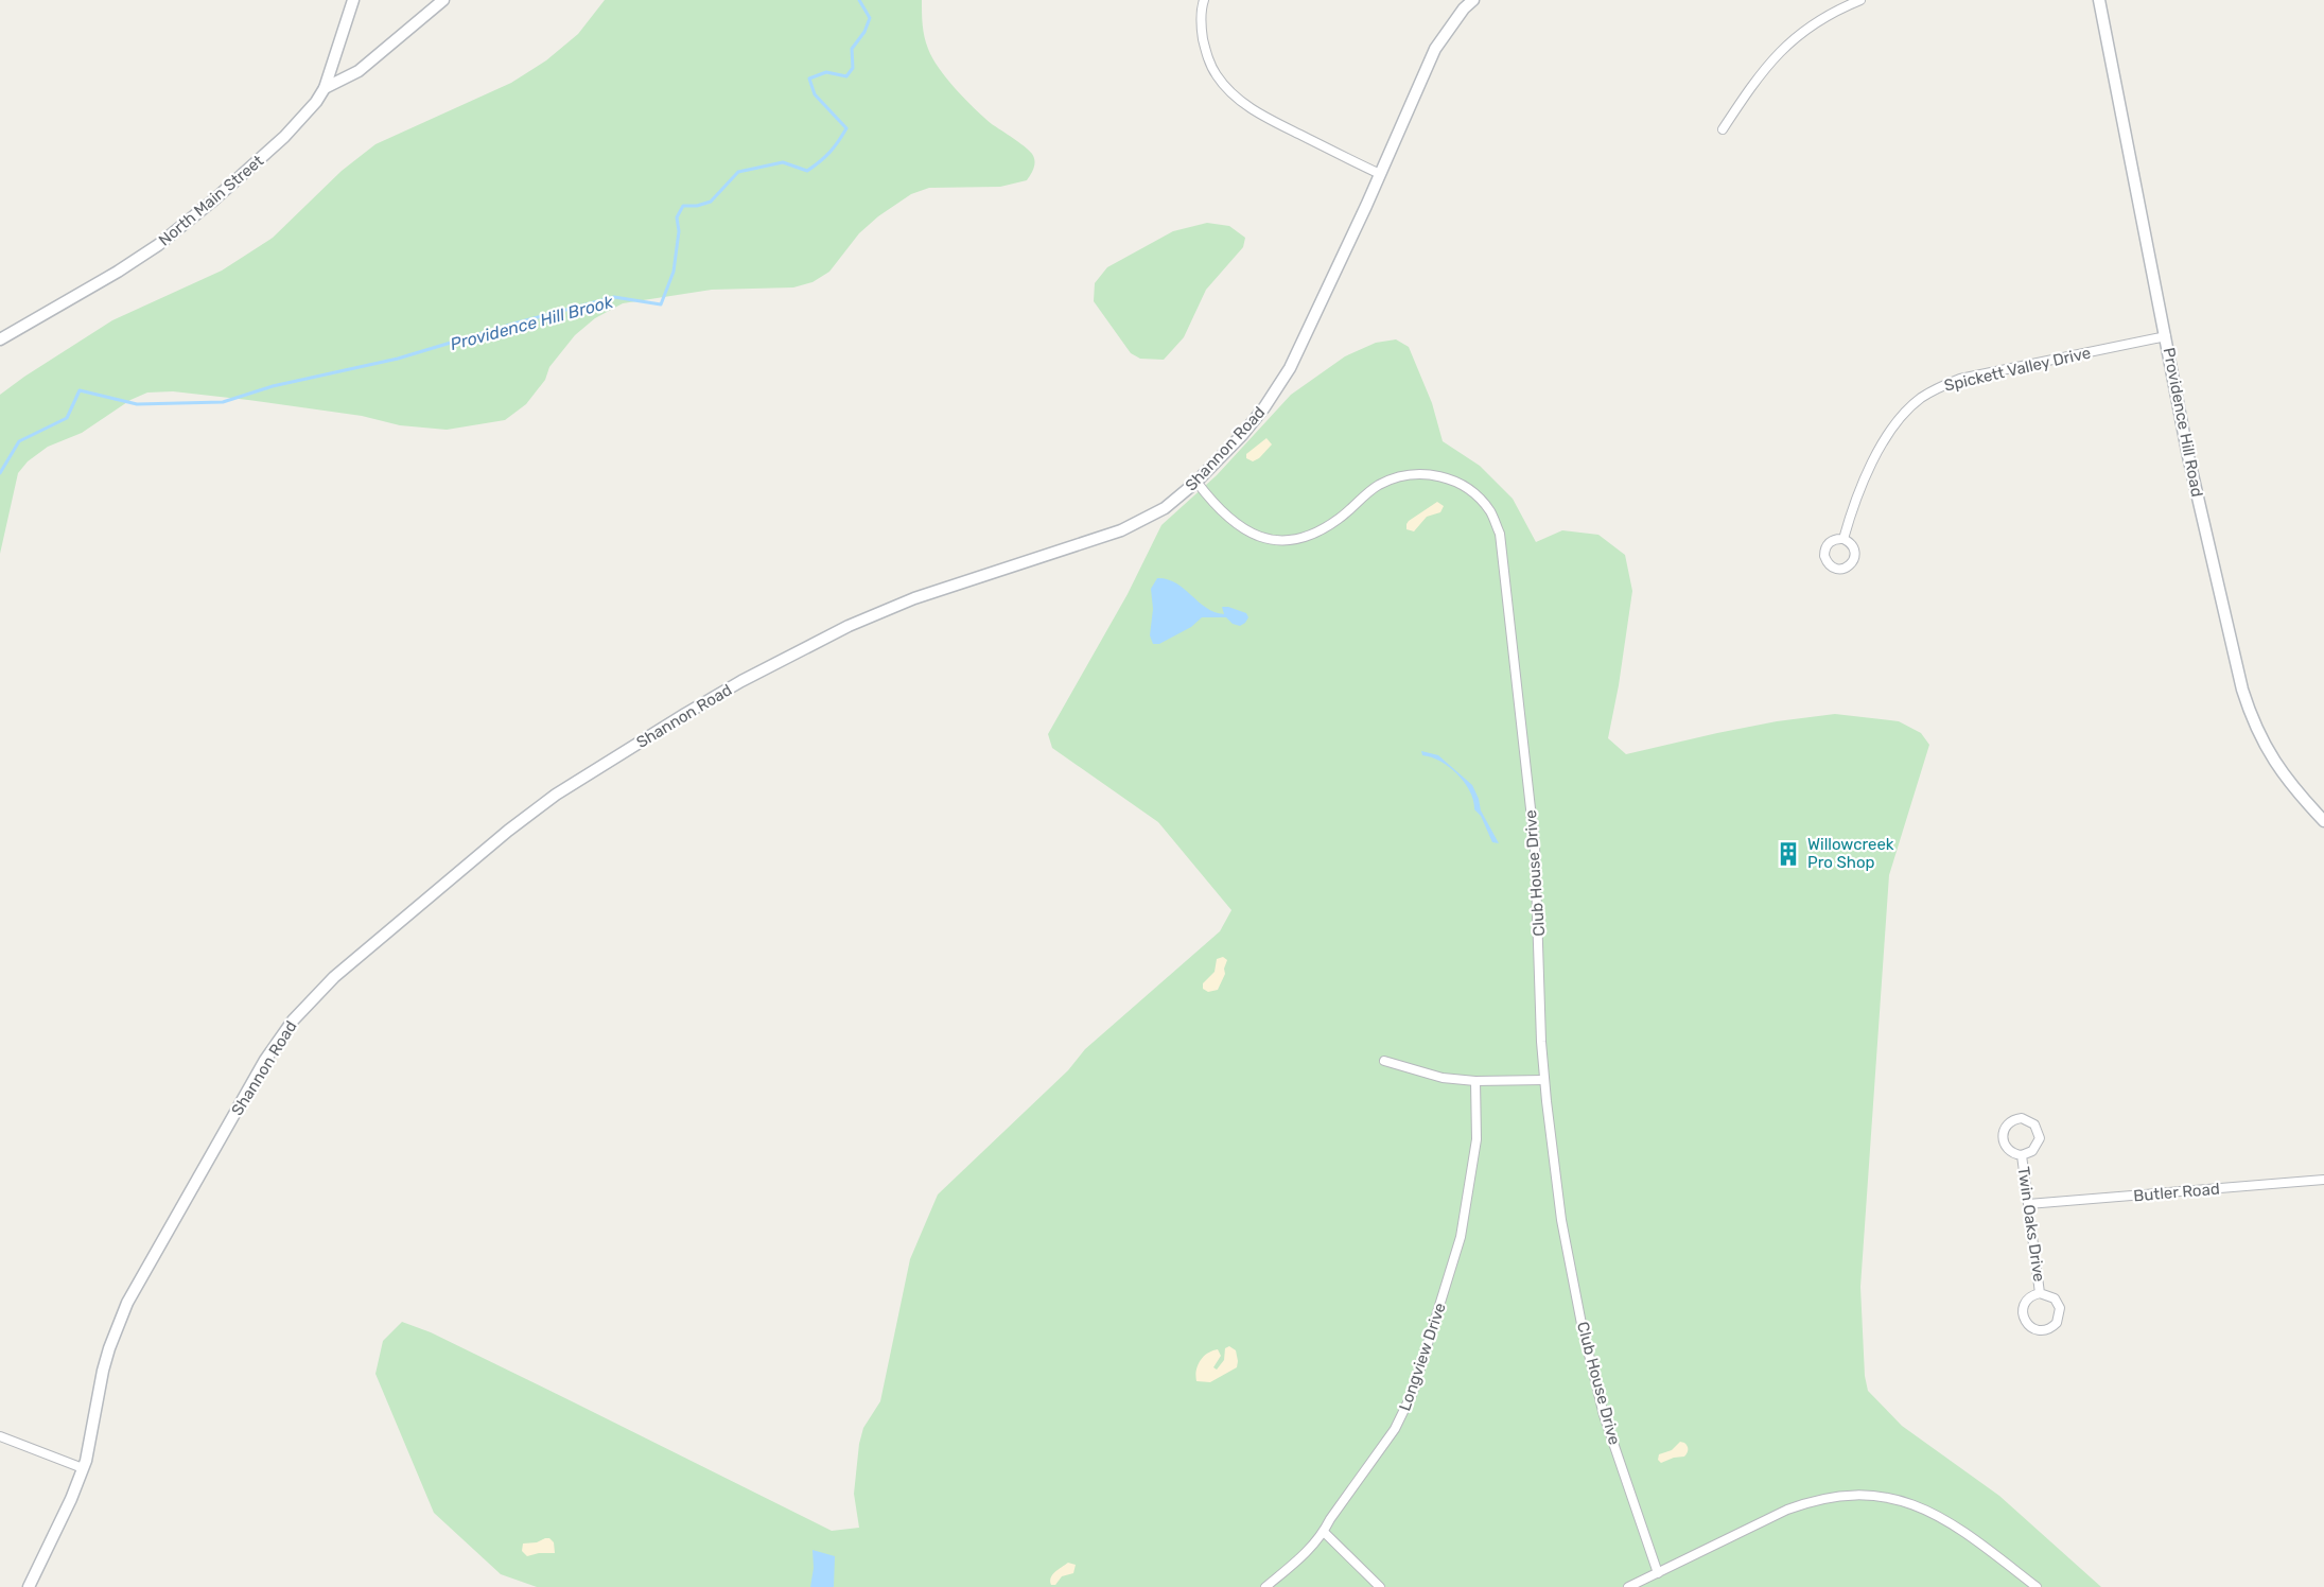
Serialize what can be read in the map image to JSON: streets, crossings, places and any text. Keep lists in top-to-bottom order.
{
  "streets": {
    "street": [
      "North Main Street",
      "Spickett Valley Drive",
      "Providence Hill Road",
      "Shannon Road",
      "Club House Drive",
      "Butler Road",
      "Twin Oaks Drive",
      "Longview Drive"
    ]
  },
  "crossings": [
    ["Spickett Valley Drive", "Providence Hill Road"],
    ["Shannon Road", "Club House Drive"],
    ["Butler Road", "Twin Oaks Drive"]
  ],
  "water": ["Providence Hill Brook"],
  "places": {
    "building": ["Willowcreek Pro Shop"]
  }
}
